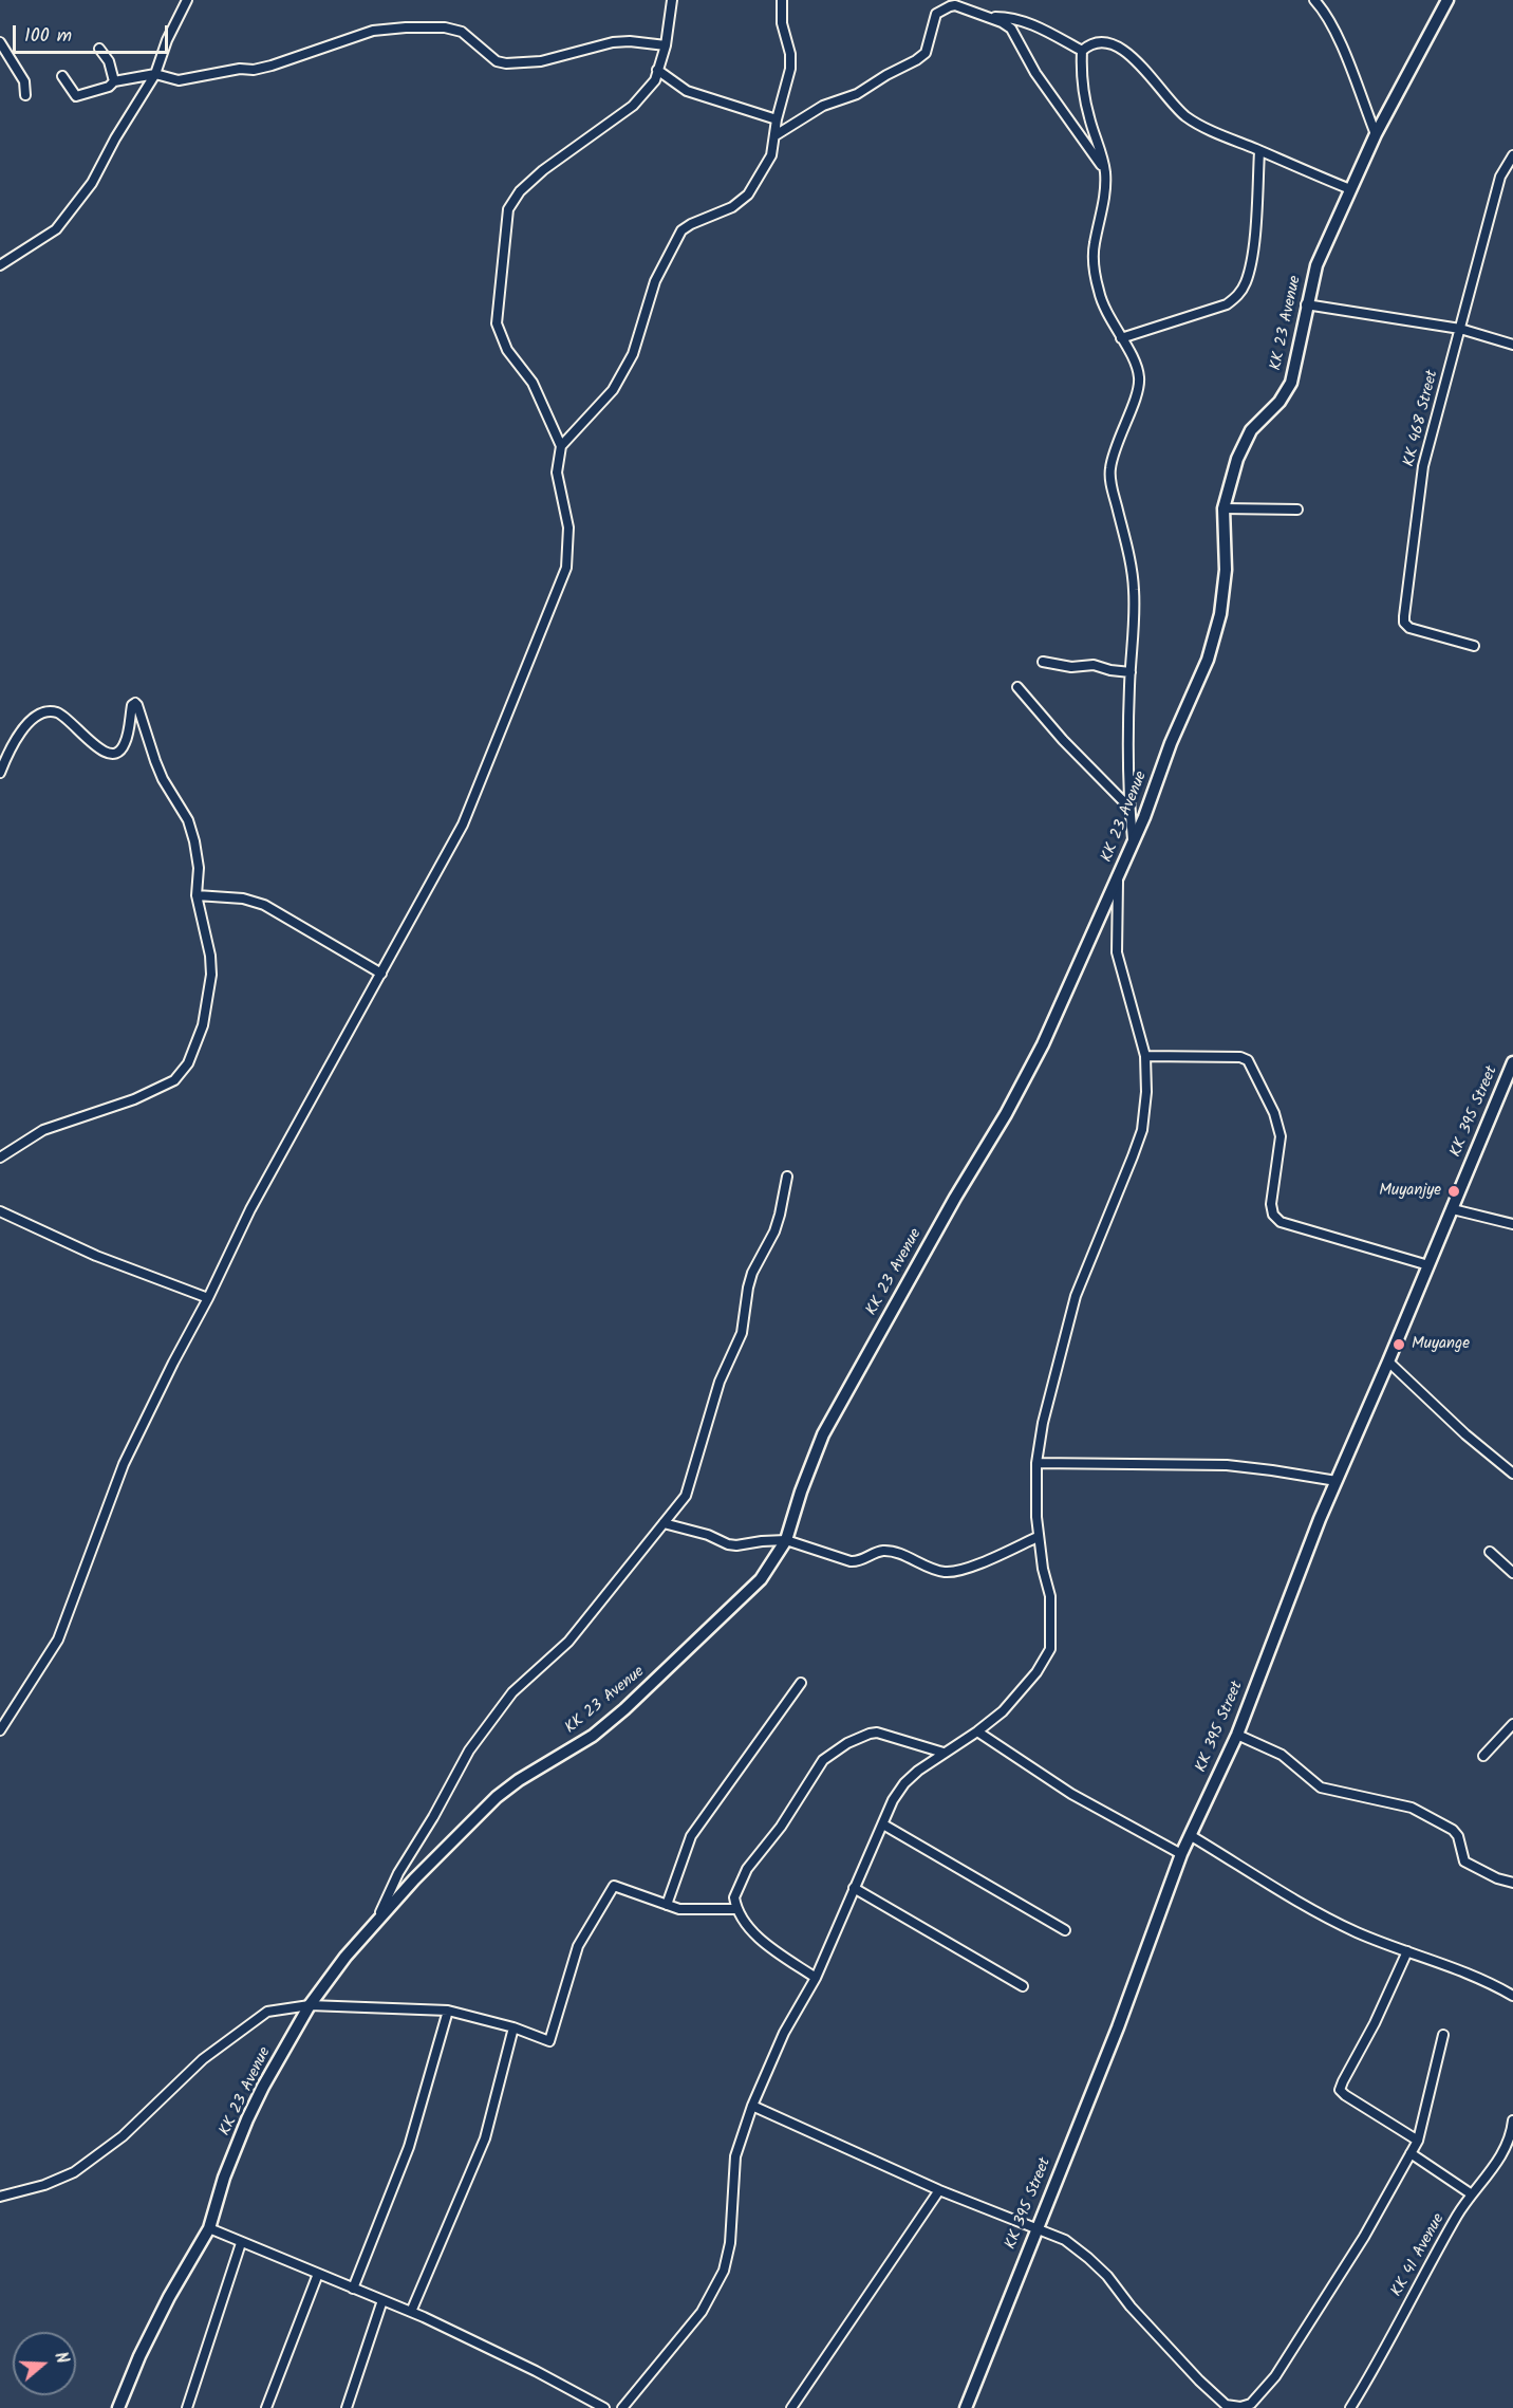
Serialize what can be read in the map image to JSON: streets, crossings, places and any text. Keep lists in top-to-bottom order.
{
  "streets": {
    "main road": ["KK 23 Avenue", "KK 395 Street"],
    "street": ["KK 468 Street", "KK 41 Avenue"]
  },
  "places": ["Muyanjye", "Muyange"],
  "scale_bar": "100 m",
  "north": "right"
}
